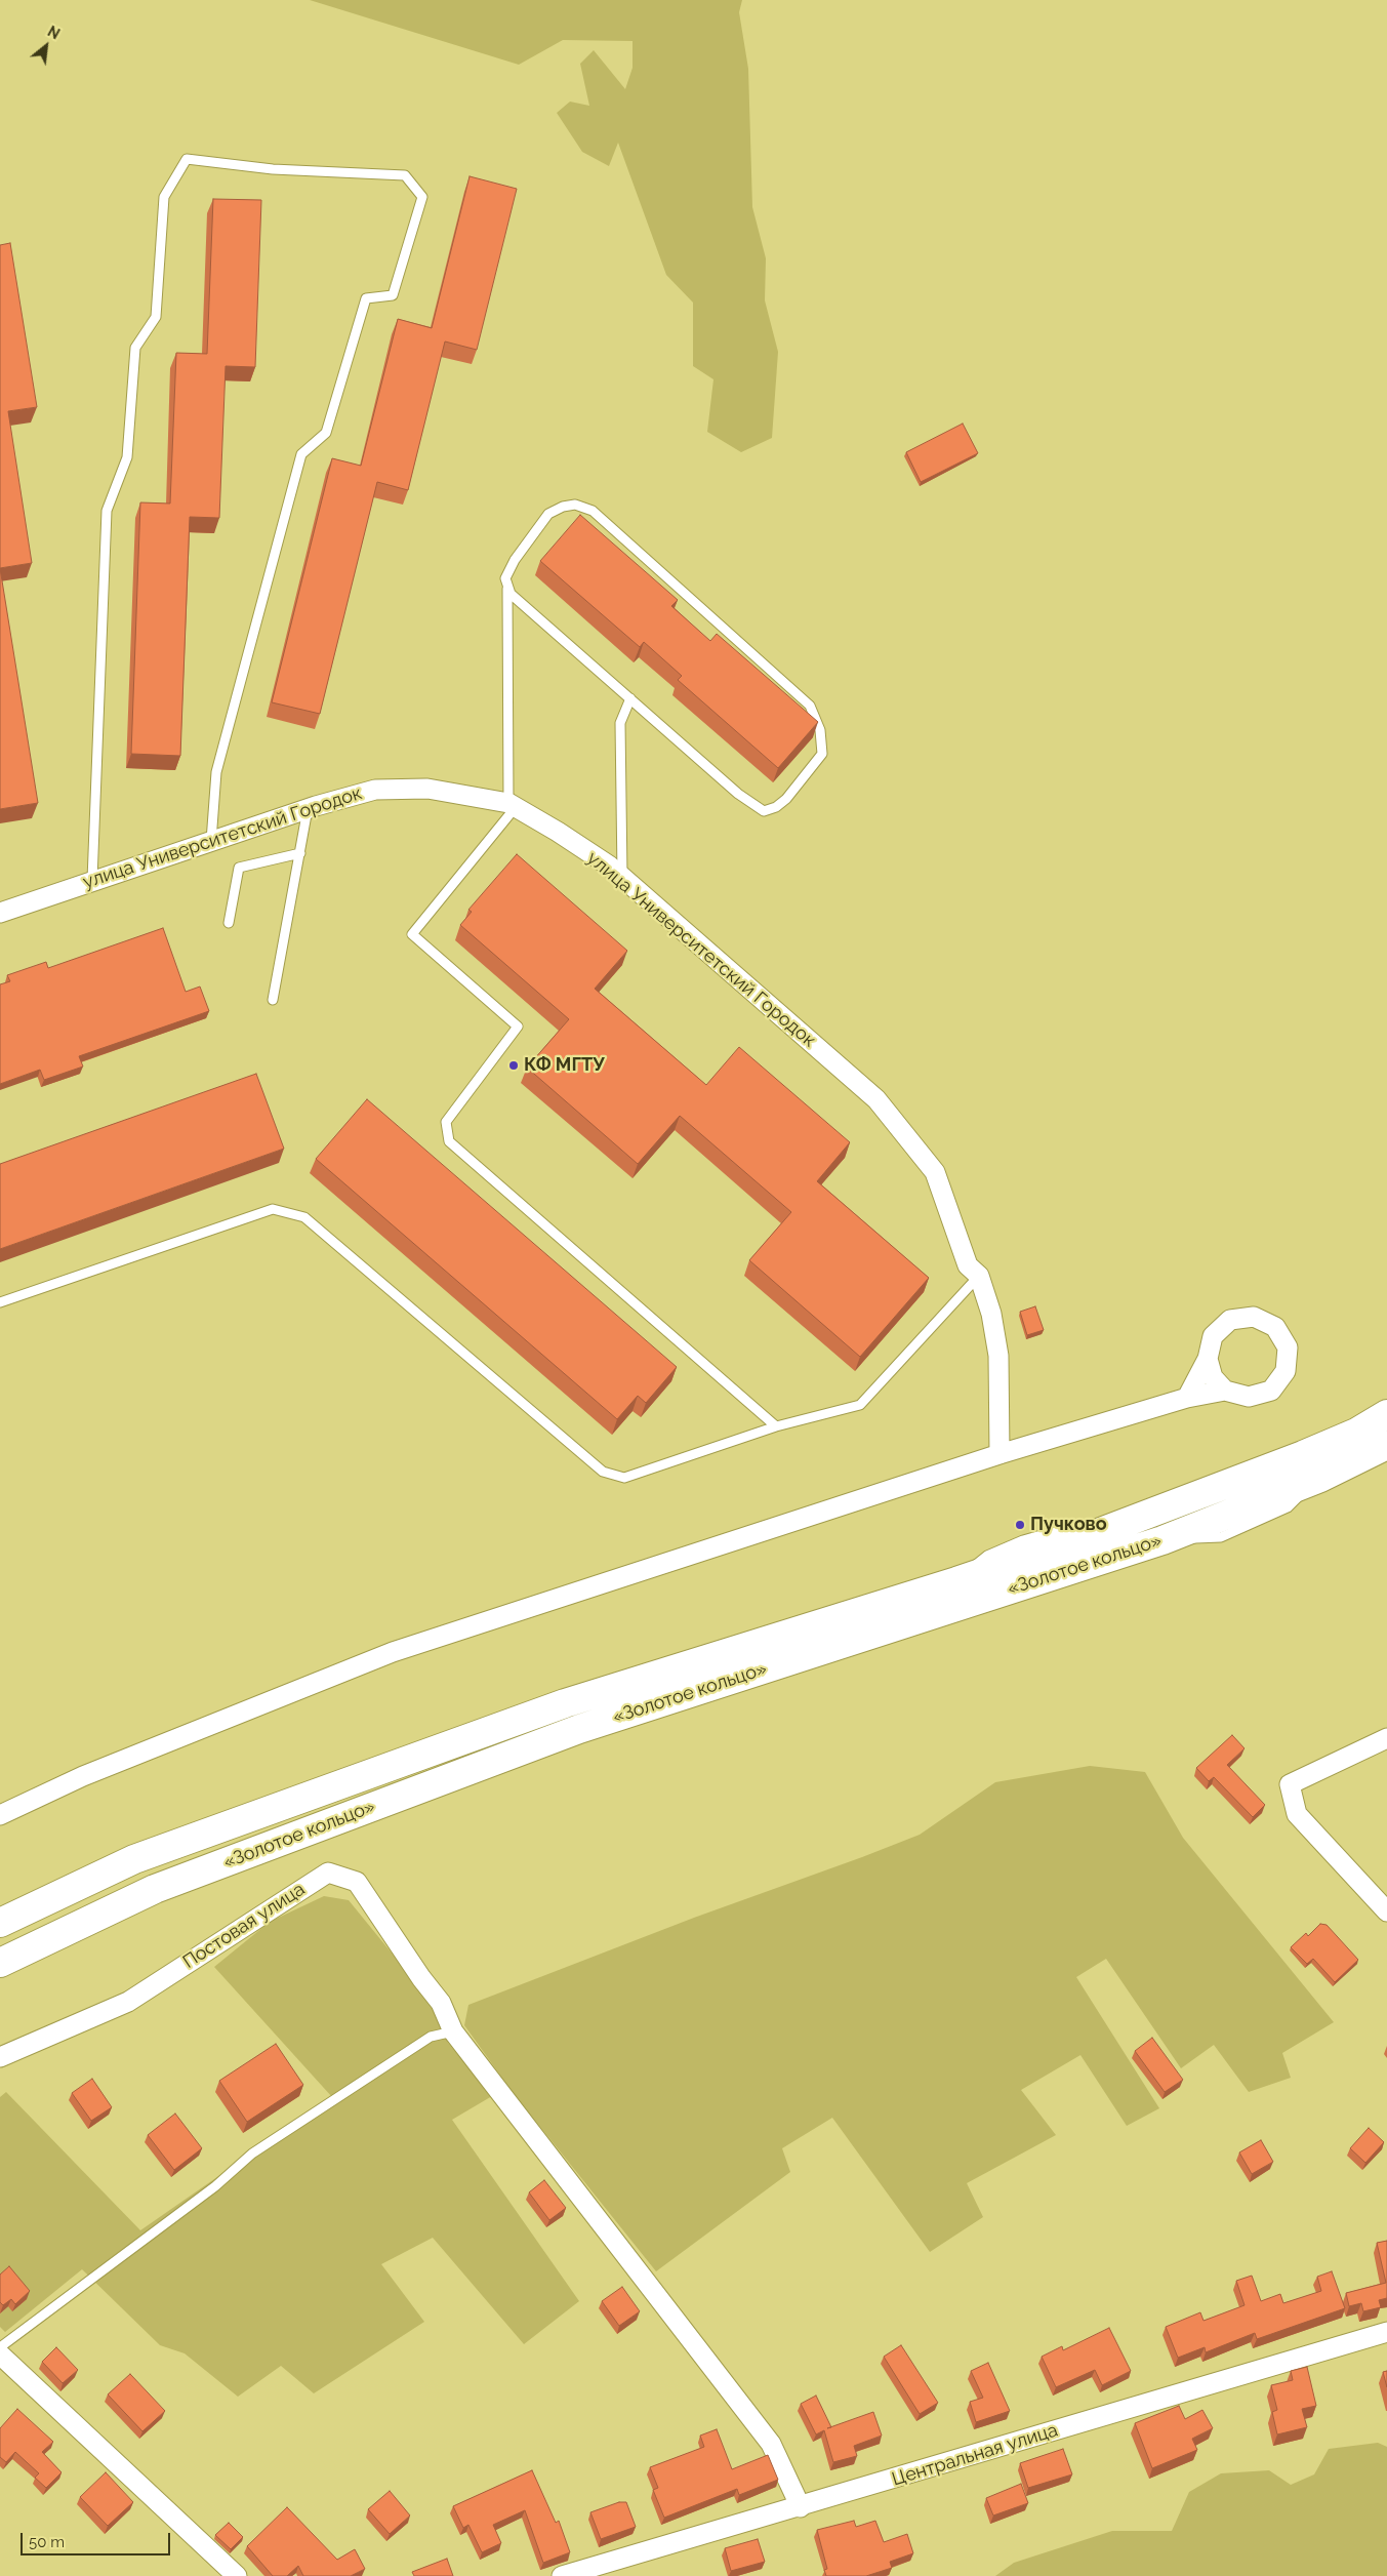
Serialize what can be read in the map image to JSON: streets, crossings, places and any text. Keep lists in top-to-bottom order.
{
  "streets": {
    "highway": ["«Золотое кольцо»"],
    "street": ["улица Университетский Городок", "Постовая улица", "Центральная улица"]
  },
  "places": ["КФ МГТУ", "Пучково"],
  "scale_bar": "50 m",
  "north": "top right"
}
